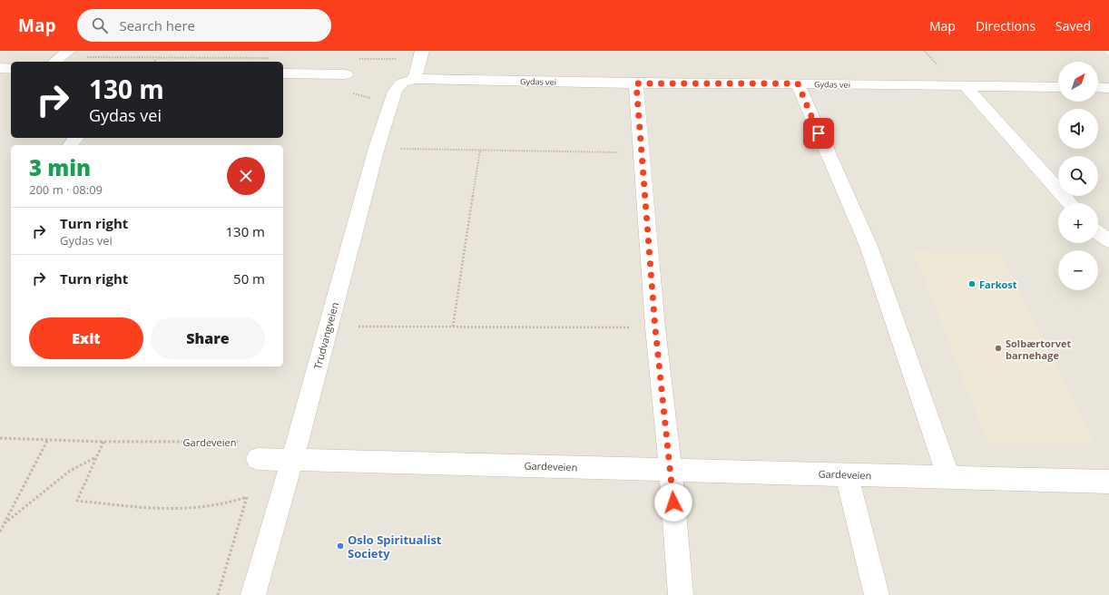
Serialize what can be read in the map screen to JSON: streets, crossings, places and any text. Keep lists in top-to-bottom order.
{
  "streets": {
    "street": ["Gydas vei", "Trudvangveien", "Gardeveien"]
  },
  "crossings": [
    ["Gydas vei", "Trudvangveien"],
    ["Trudvangveien", "Gardeveien"]
  ],
  "places": ["Farkost", "Solbærtorvet barnehage", "Oslo Spiritualist Society"],
  "north": "top right",
  "page": {
    "header": "Map",
    "search": "Search here",
    "nav": ["Map", "Directions", "Saved"],
    "map_buttons": ["+", "−"],
    "turn": ["130 m", "Gydas vei"],
    "heading": ["3 min", "200 m · 08:09"],
    "list": [
      {
        "name": "Turn right",
        "note": "Gydas vei",
        "value": "130 m"
      },
      {
        "name": "Turn right",
        "value": "50 m"
      }
    ],
    "buttons": ["Exit", "Share"]
  }
}
